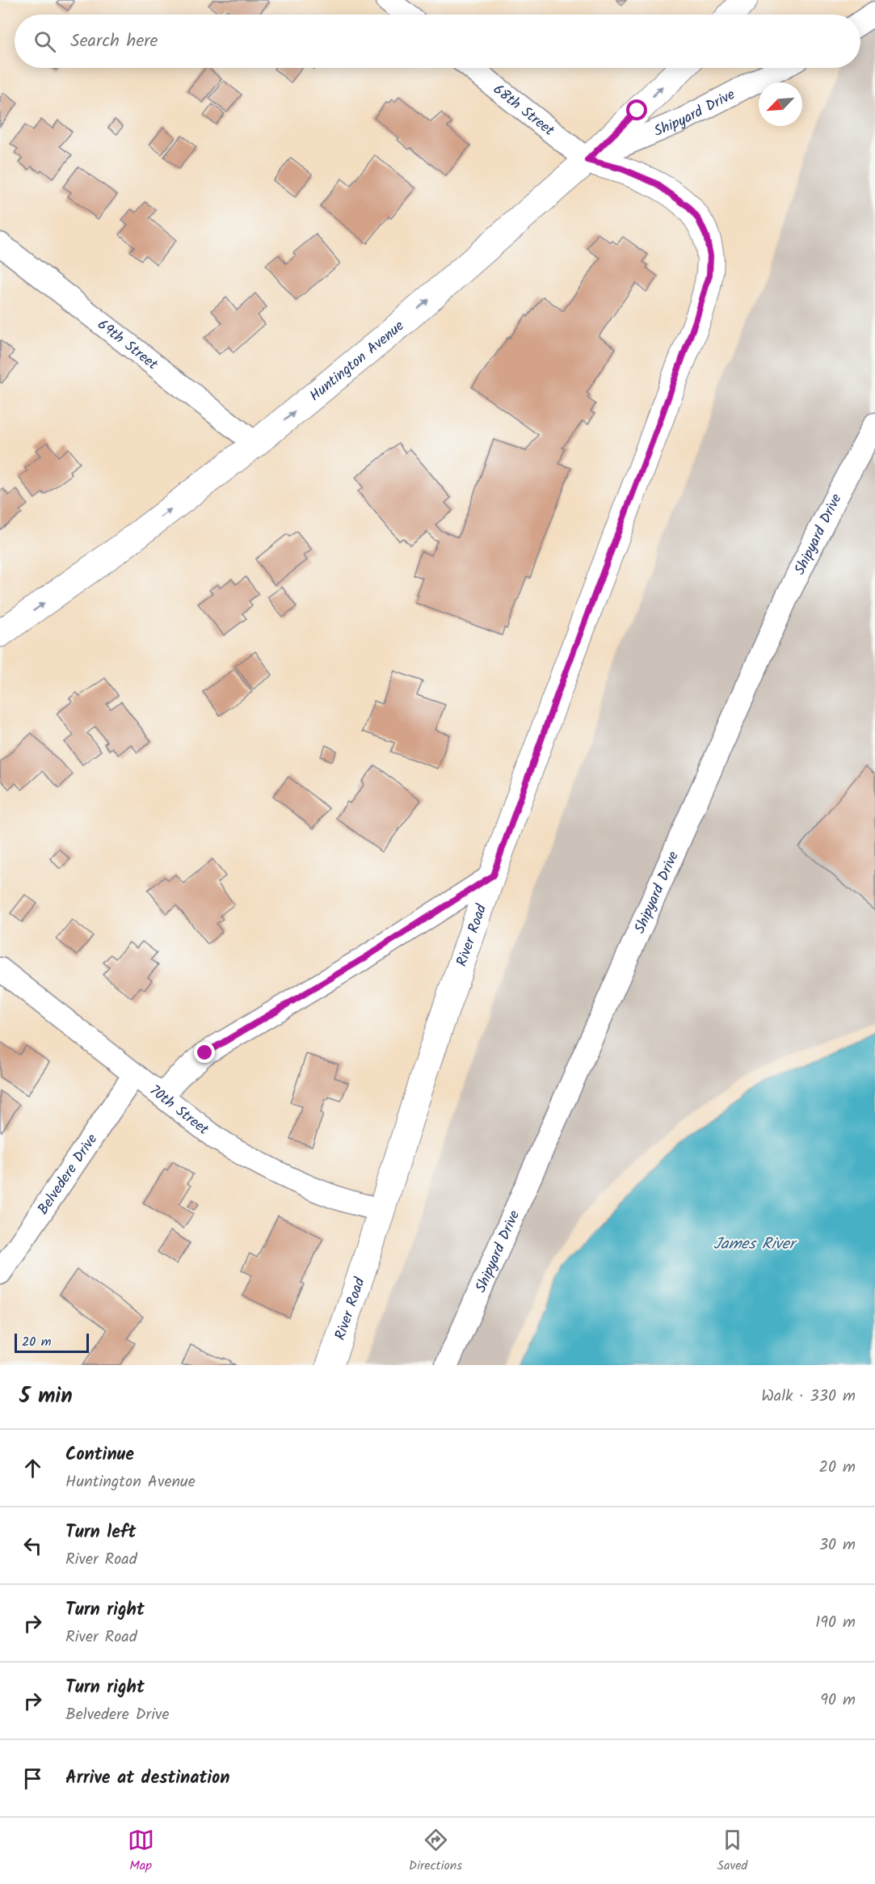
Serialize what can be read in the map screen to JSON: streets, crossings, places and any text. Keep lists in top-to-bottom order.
{
  "streets": {
    "street": [
      "68th Street",
      "Shipyard Drive",
      "69th Street",
      "Huntington Avenue",
      "River Road",
      "70th Street",
      "Belvedere Drive"
    ]
  },
  "crossings": [
    ["68th Street", "Shipyard Drive"],
    ["68th Street", "Huntington Avenue"],
    ["68th Street", "River Road"],
    ["Shipyard Drive", "Huntington Avenue"],
    ["Shipyard Drive", "River Road"],
    ["69th Street", "Huntington Avenue"],
    ["Huntington Avenue", "River Road"],
    ["River Road", "70th Street"],
    ["70th Street", "Belvedere Drive"]
  ],
  "one_way": ["Huntington Avenue"],
  "water": ["James River"],
  "scale_bar": "20 m",
  "north": "bottom left",
  "page": {
    "search": "Search here",
    "scale": "20 m",
    "heading": ["5 min", "Walk · 330 m"],
    "list": [
      ["Continue", "Huntington Avenue", "20 m"],
      ["Turn left", "River Road", "30 m"],
      ["Turn right", "River Road", "190 m"],
      ["Turn right", "Belvedere Drive", "90 m"],
      "Arrive at destination"
    ],
    "nav": ["Map", "Directions", "Saved"]
  }
}
